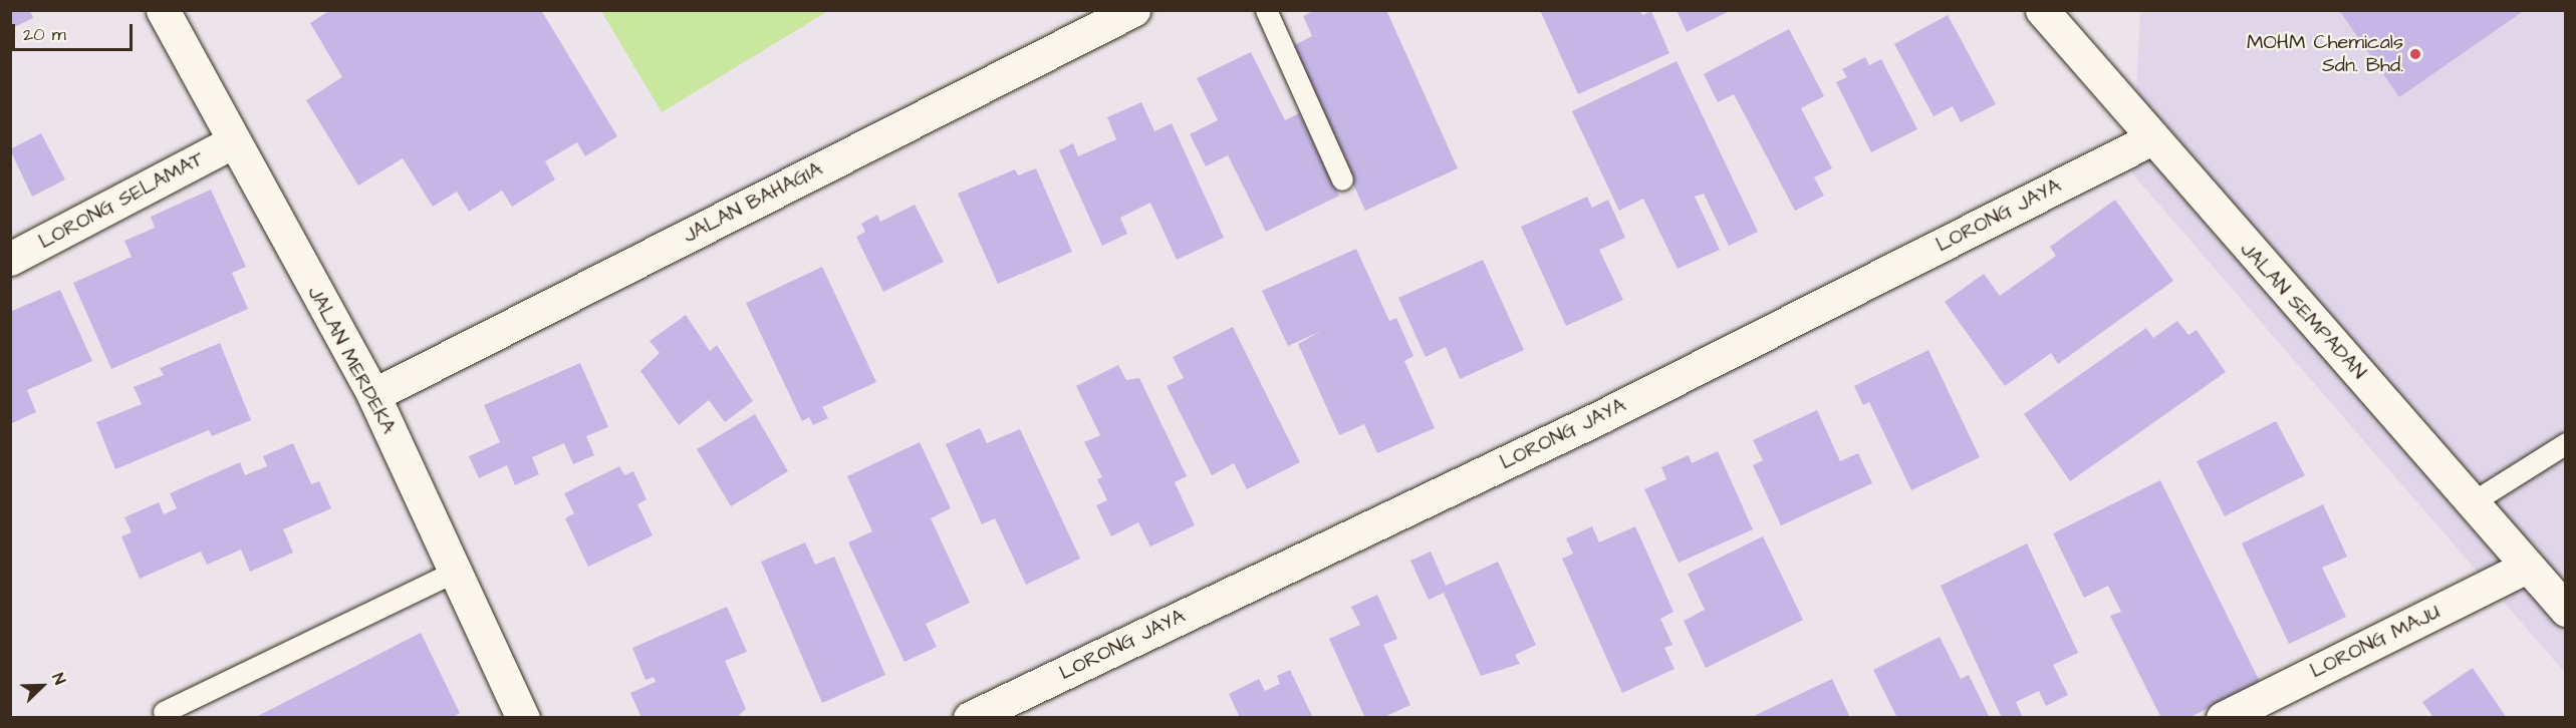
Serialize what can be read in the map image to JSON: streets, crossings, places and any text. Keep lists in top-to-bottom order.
{
  "streets": {
    "street": [
      "LORONG SELAMAT",
      "JALAN BAHAGIA",
      "LORONG JAYA",
      "JALAN SEMPADAN",
      "JALAN MERDEKA",
      "LORONG MAJU"
    ]
  },
  "crossings": [
    ["LORONG SELAMAT", "JALAN MERDEKA"],
    ["JALAN BAHAGIA", "JALAN MERDEKA"],
    ["LORONG JAYA", "JALAN SEMPADAN"],
    ["JALAN SEMPADAN", "LORONG MAJU"]
  ],
  "places": ["MOHM Chemicals Sdn. Bhd."],
  "scale_bar": "20 m",
  "north": "top right"
}
